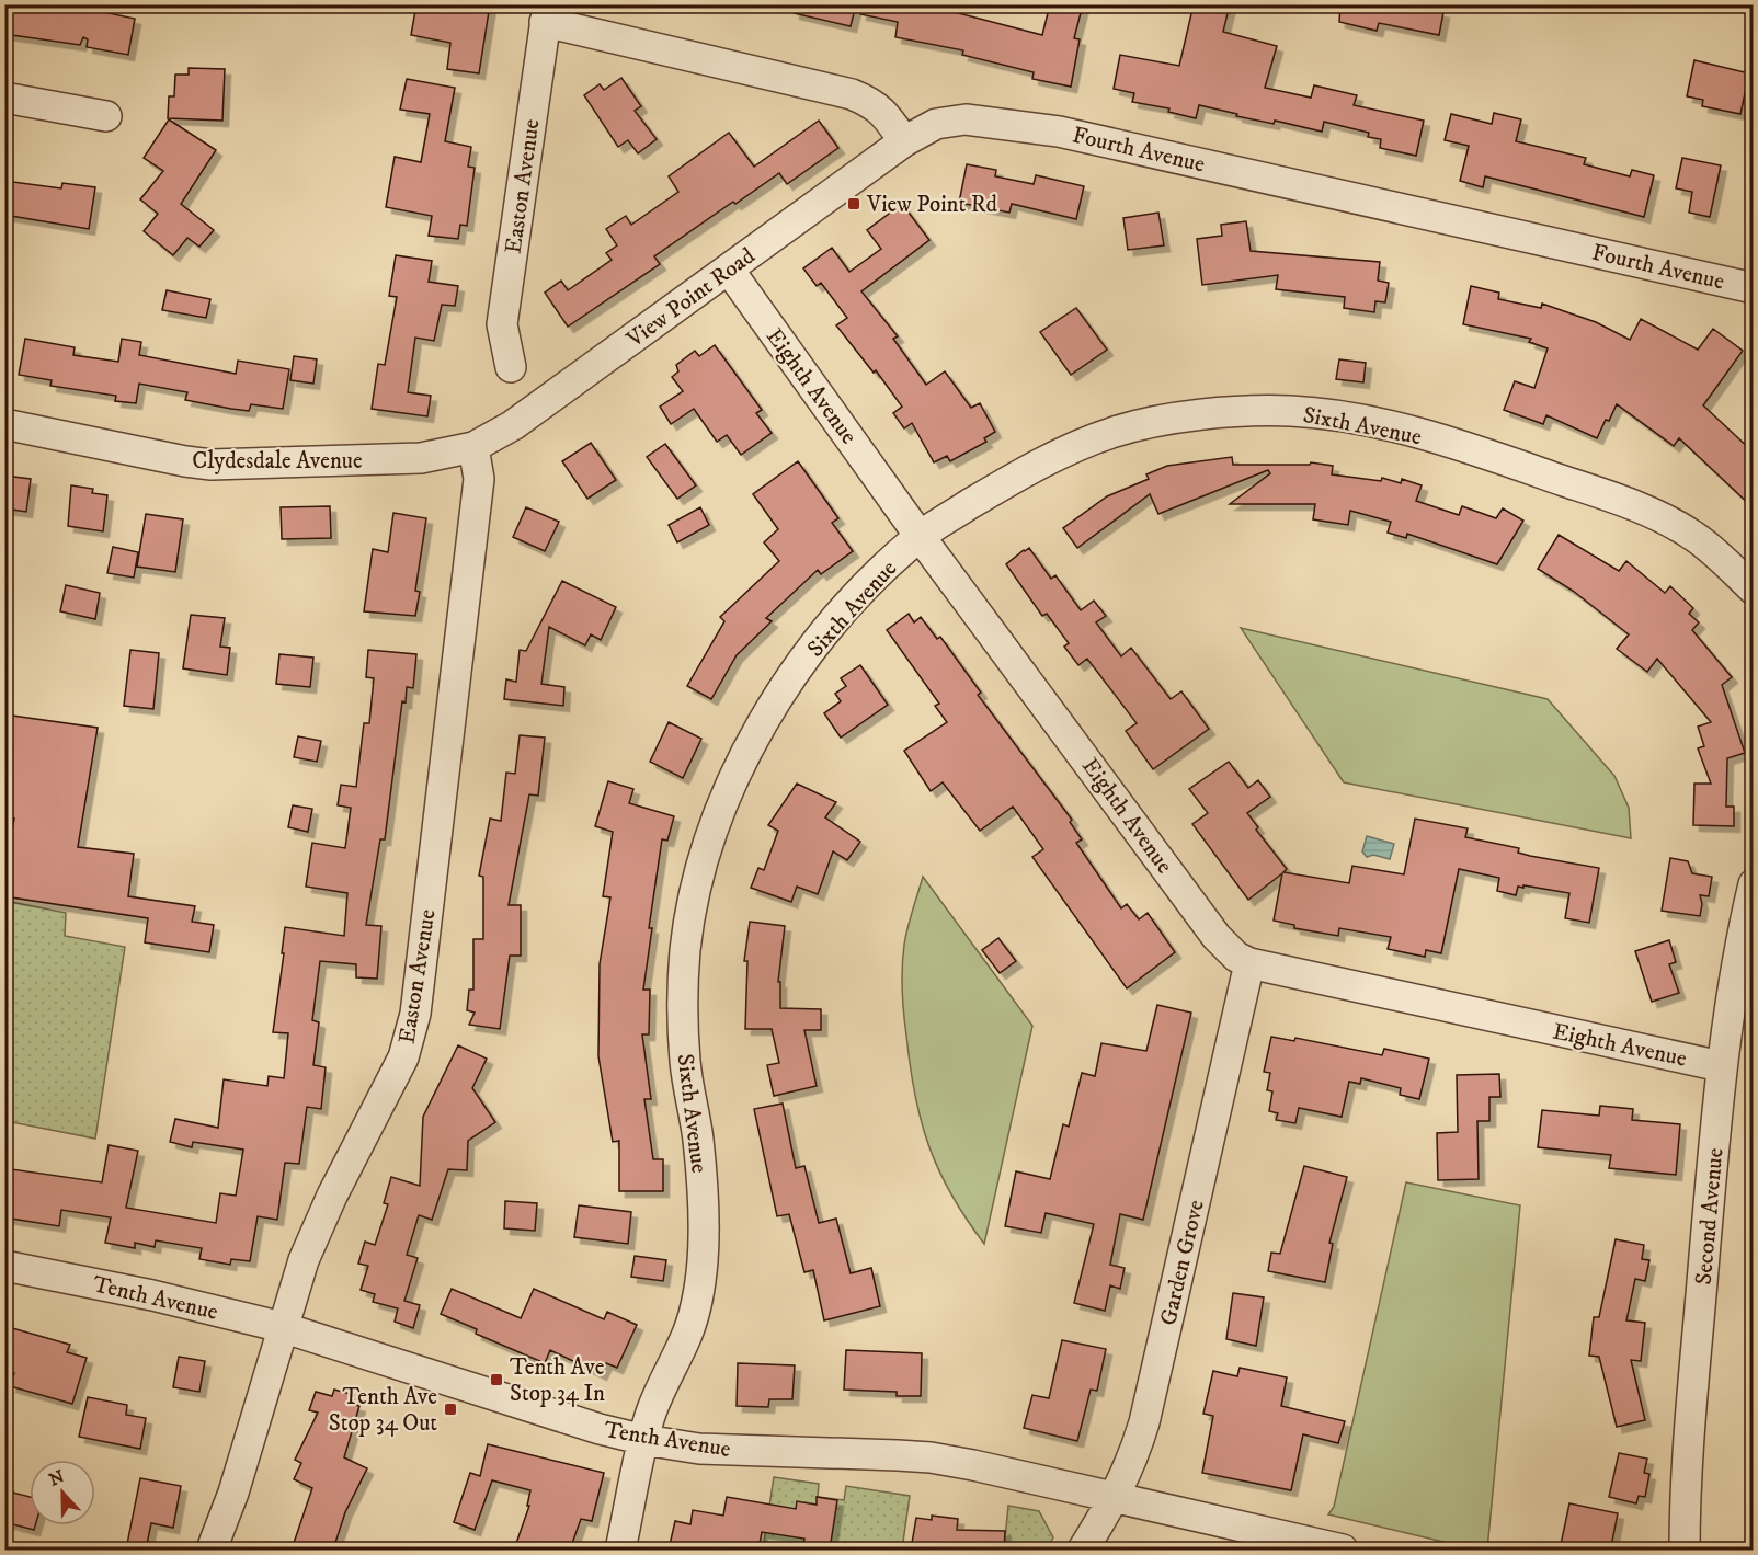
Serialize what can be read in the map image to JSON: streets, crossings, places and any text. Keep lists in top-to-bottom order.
{
  "streets": {
    "street": [
      "Fourth Avenue",
      "Easton Avenue",
      "View Point Road",
      "Eighth Avenue",
      "Sixth Avenue",
      "Clydesdale Avenue",
      "Second Avenue",
      "Garden Grove",
      "Tenth Avenue"
    ]
  },
  "crossings": [
    ["Fourth Avenue", "View Point Road"],
    ["Easton Avenue", "View Point Road"],
    ["Easton Avenue", "Clydesdale Avenue"],
    ["Easton Avenue", "Tenth Avenue"],
    ["View Point Road", "Eighth Avenue"],
    ["View Point Road", "Clydesdale Avenue"],
    ["Eighth Avenue", "Sixth Avenue"],
    ["Eighth Avenue", "Second Avenue"],
    ["Eighth Avenue", "Garden Grove"],
    ["Sixth Avenue", "Tenth Avenue"],
    ["Garden Grove", "Tenth Avenue"]
  ],
  "places": {
    "transit": ["View Point Rd", "Tenth Ave Stop 34 In", "Tenth Ave Stop 34 Out"]
  },
  "north": "top"
}
